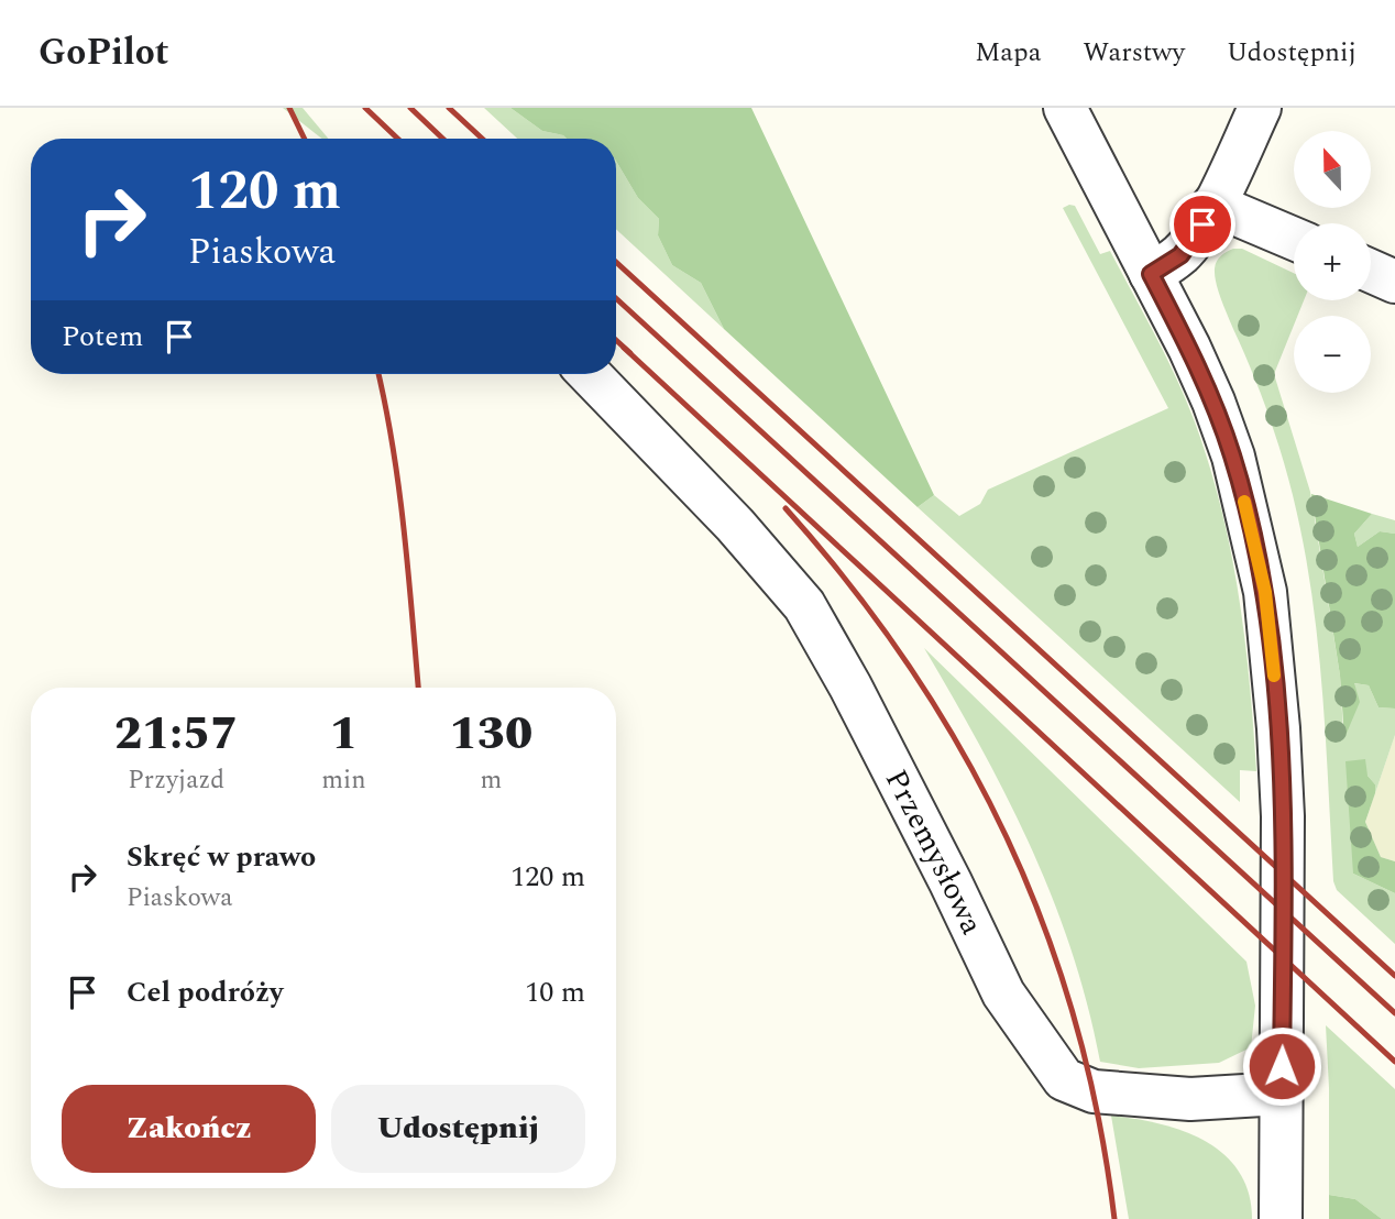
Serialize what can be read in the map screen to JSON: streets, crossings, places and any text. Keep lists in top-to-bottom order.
{
  "streets": {
    "street": ["Przemysłowa"]
  },
  "north": "top",
  "page": {
    "header": "GoPilot",
    "nav": ["Mapa", "Warstwy", "Udostępnij"],
    "map_buttons": ["+", "−"],
    "turn": ["120 m", "Piaskowa"],
    "then": "Potem",
    "eta": [
      "21:57",
      "Przyjazd",
      "1",
      "min",
      "130",
      "m"
    ],
    "list": [
      {
        "name": "Skręć w prawo",
        "note": "Piaskowa",
        "value": "120 m"
      },
      {
        "name": "Cel podróży",
        "value": "10 m"
      }
    ],
    "buttons": ["Zakończ", "Udostępnij"]
  }
}
